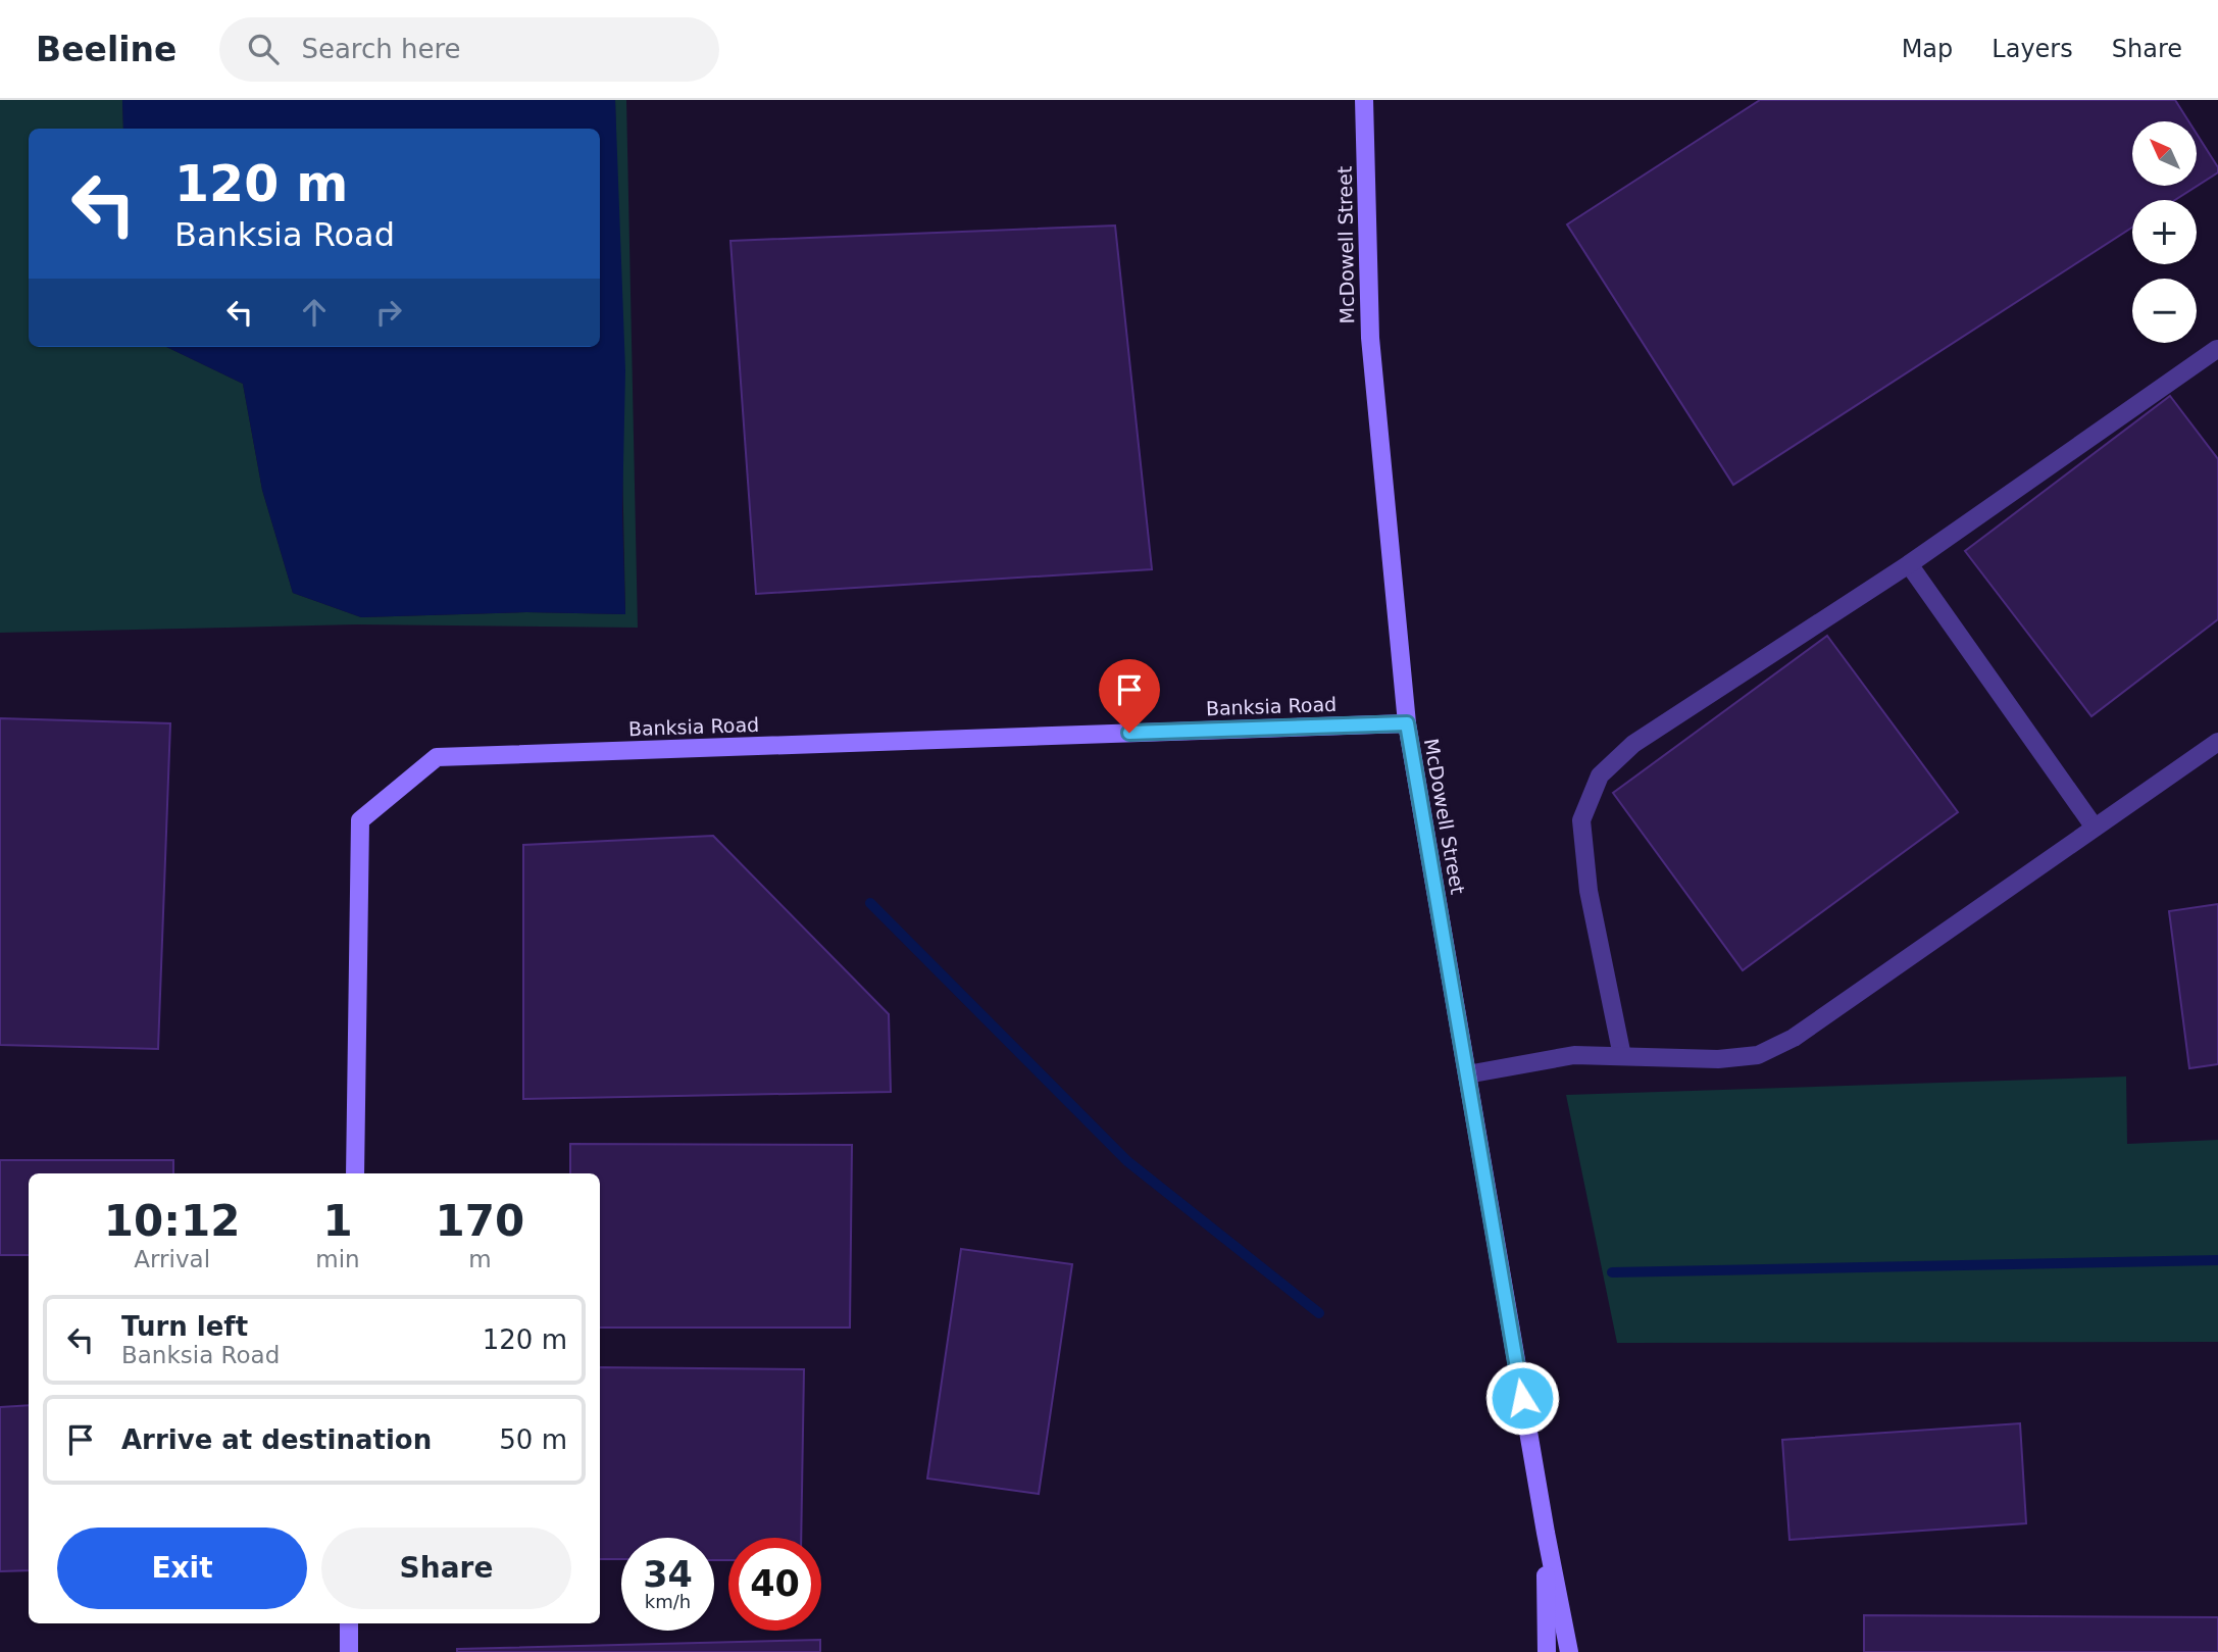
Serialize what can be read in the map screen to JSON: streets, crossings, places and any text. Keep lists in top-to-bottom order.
{
  "streets": {
    "street": ["McDowell Street", "Banksia Road"]
  },
  "crossings": [
    ["McDowell Street", "Banksia Road"]
  ],
  "north": "top left",
  "page": {
    "header": "Beeline",
    "search": "Search here",
    "nav": ["Map", "Layers", "Share"],
    "map_buttons": ["+", "−"],
    "turn": ["120 m", "Banksia Road"],
    "eta": [
      "10:12",
      "Arrival",
      "1",
      "min",
      "170",
      "m"
    ],
    "list": [
      {
        "name": "Turn left",
        "note": "Banksia Road",
        "value": "120 m"
      },
      {
        "name": "Arrive at destination",
        "value": "50 m"
      }
    ],
    "buttons": ["Exit", "Share"],
    "speed": "34 km/h",
    "limit": "40"
  }
}
